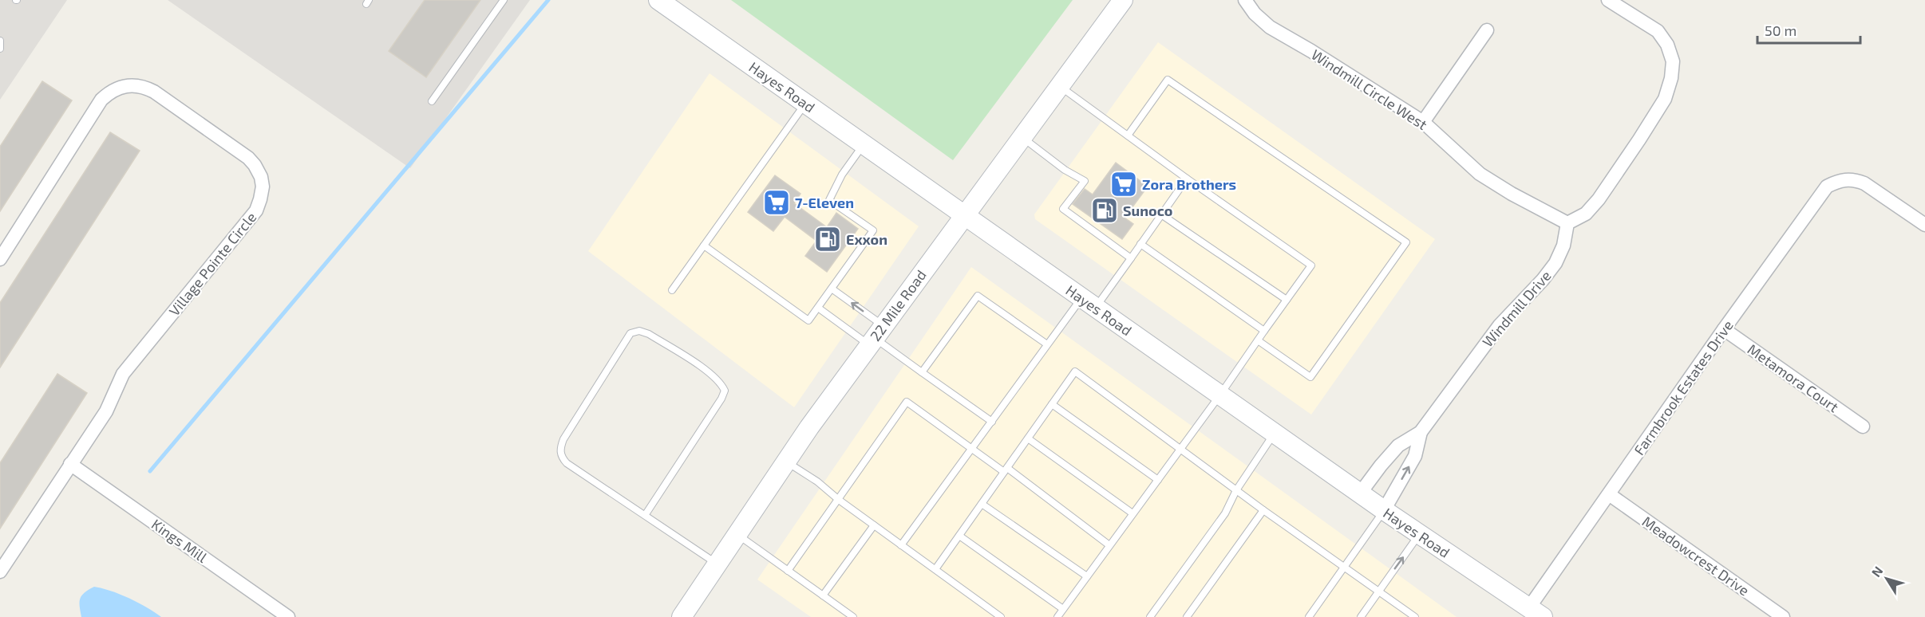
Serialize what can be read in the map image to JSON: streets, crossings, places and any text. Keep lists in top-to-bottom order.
{
  "streets": {
    "main road": ["Hayes Road", "22 Mile Road"],
    "street": [
      "Windmill Circle West",
      "Village Pointe Circle",
      "Windmill Drive",
      "Metamora Court",
      "Farmbrook Estates Drive",
      "Kings Mill",
      "Meadowcrest Drive"
    ]
  },
  "crossings": [
    ["Hayes Road", "22 Mile Road"],
    ["Hayes Road", "Windmill Drive"],
    ["Hayes Road", "Farmbrook Estates Drive"],
    ["Windmill Circle West", "Windmill Drive"],
    ["Village Pointe Circle", "Kings Mill"],
    ["Metamora Court", "Farmbrook Estates Drive"],
    ["Farmbrook Estates Drive", "Meadowcrest Drive"]
  ],
  "places": {
    "supermarket": ["Zora Brothers", "7-Eleven"],
    "fuel station": ["Sunoco", "Exxon"]
  },
  "scale_bar": "50 m",
  "north": "top left"
}
